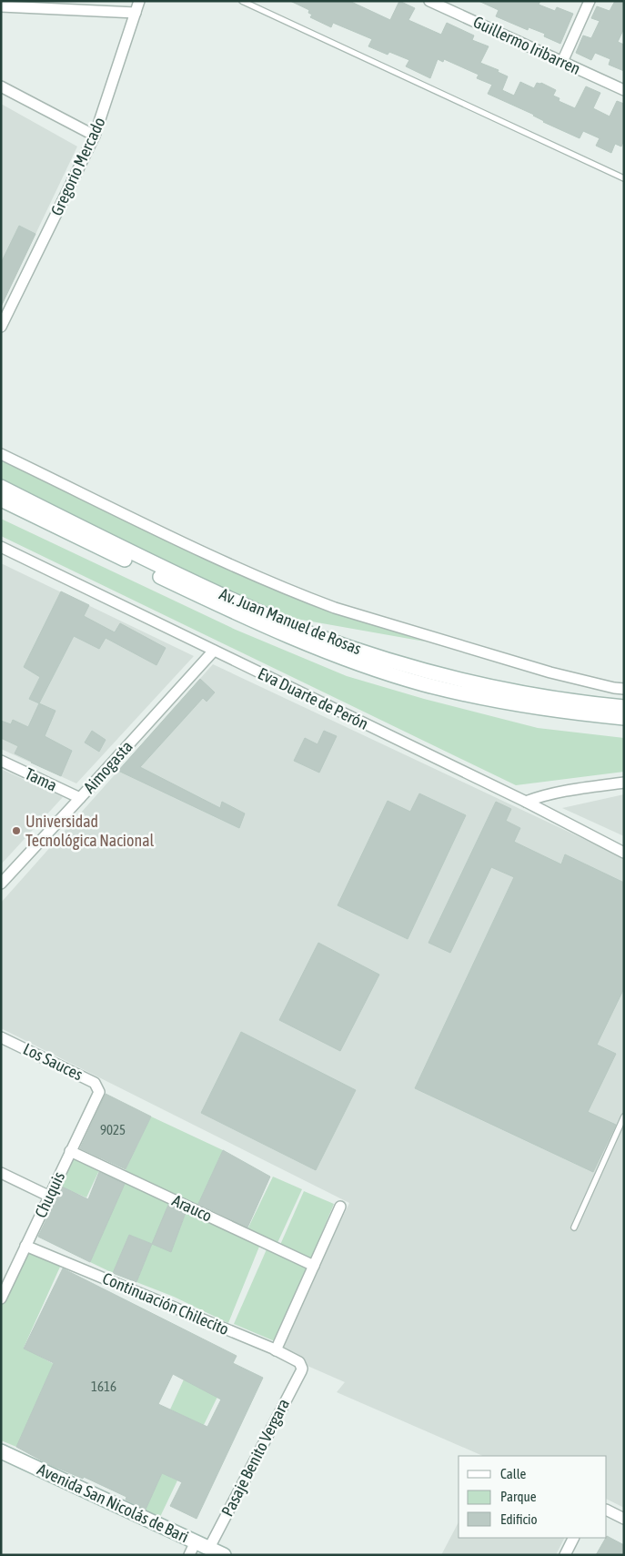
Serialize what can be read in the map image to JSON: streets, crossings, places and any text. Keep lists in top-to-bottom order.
{
  "streets": {
    "main road": ["Av. Juan Manuel de Rosas", "Avenida San Nicolás de Bari"],
    "street": [
      "Guillermo Iribarren",
      "Gregorio Mercado",
      "Eva Duarte de Perón",
      "Aimogasta",
      "Tama",
      "Los Sauces",
      "Chuquis",
      "Arauco",
      "Continuación Chilecito",
      "Pasaje Benito Vergara"
    ]
  },
  "crossings": [
    ["Eva Duarte de Perón", "Aimogasta"],
    ["Aimogasta", "Tama"],
    ["Los Sauces", "Chuquis"],
    ["Chuquis", "Arauco"],
    ["Chuquis", "Continuación Chilecito"],
    ["Continuación Chilecito", "Pasaje Benito Vergara"],
    ["Pasaje Benito Vergara", "Avenida San Nicolás de Bari"]
  ],
  "places": ["Universidad Tecnológica Nacional"],
  "house_numbers": ["9025", "1616"],
  "legend": ["Calle", "Parque", "Edificio"]
}
